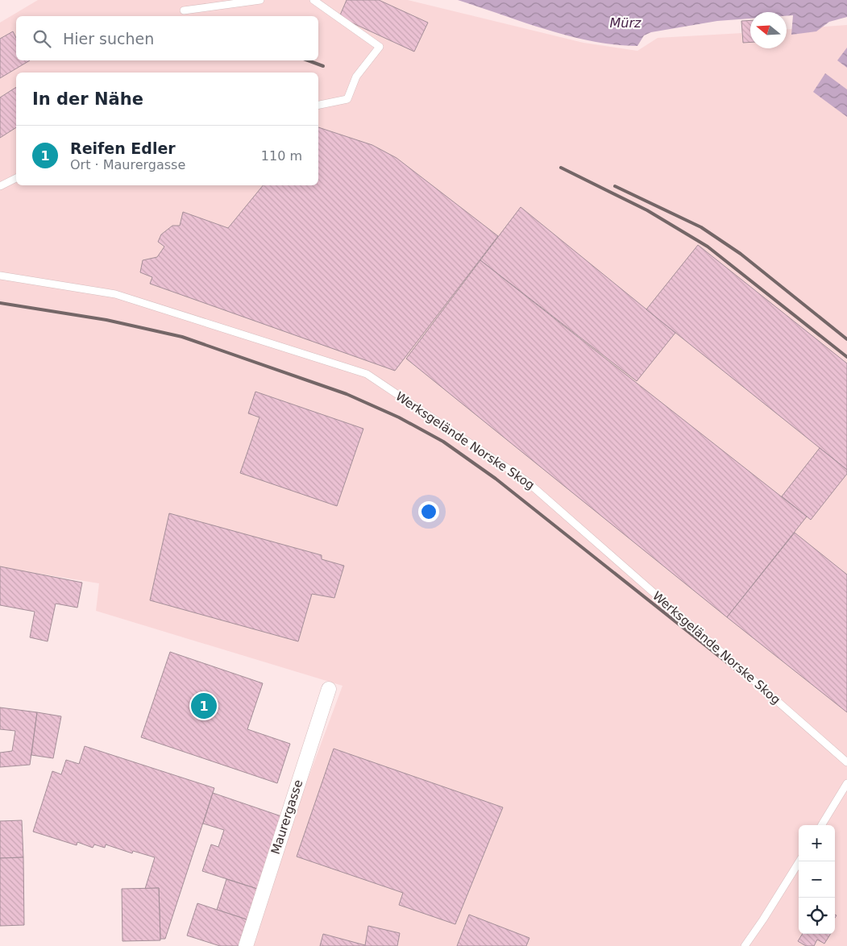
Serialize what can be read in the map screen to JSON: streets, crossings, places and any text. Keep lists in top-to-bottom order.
{
  "streets": {
    "street": ["Maurergasse"],
    "lane": ["Werksgelände Norske Skog"]
  },
  "water": ["Mürz"],
  "north": "left",
  "page": {
    "search": "Hier suchen",
    "heading": "In der Nähe",
    "list": [
      {
        "mark": "1",
        "name": "Reifen Edler",
        "note": "Ort · Maurergasse",
        "value": "110 m"
      }
    ],
    "pins": "1",
    "map_buttons": ["+", "−"]
  }
}
